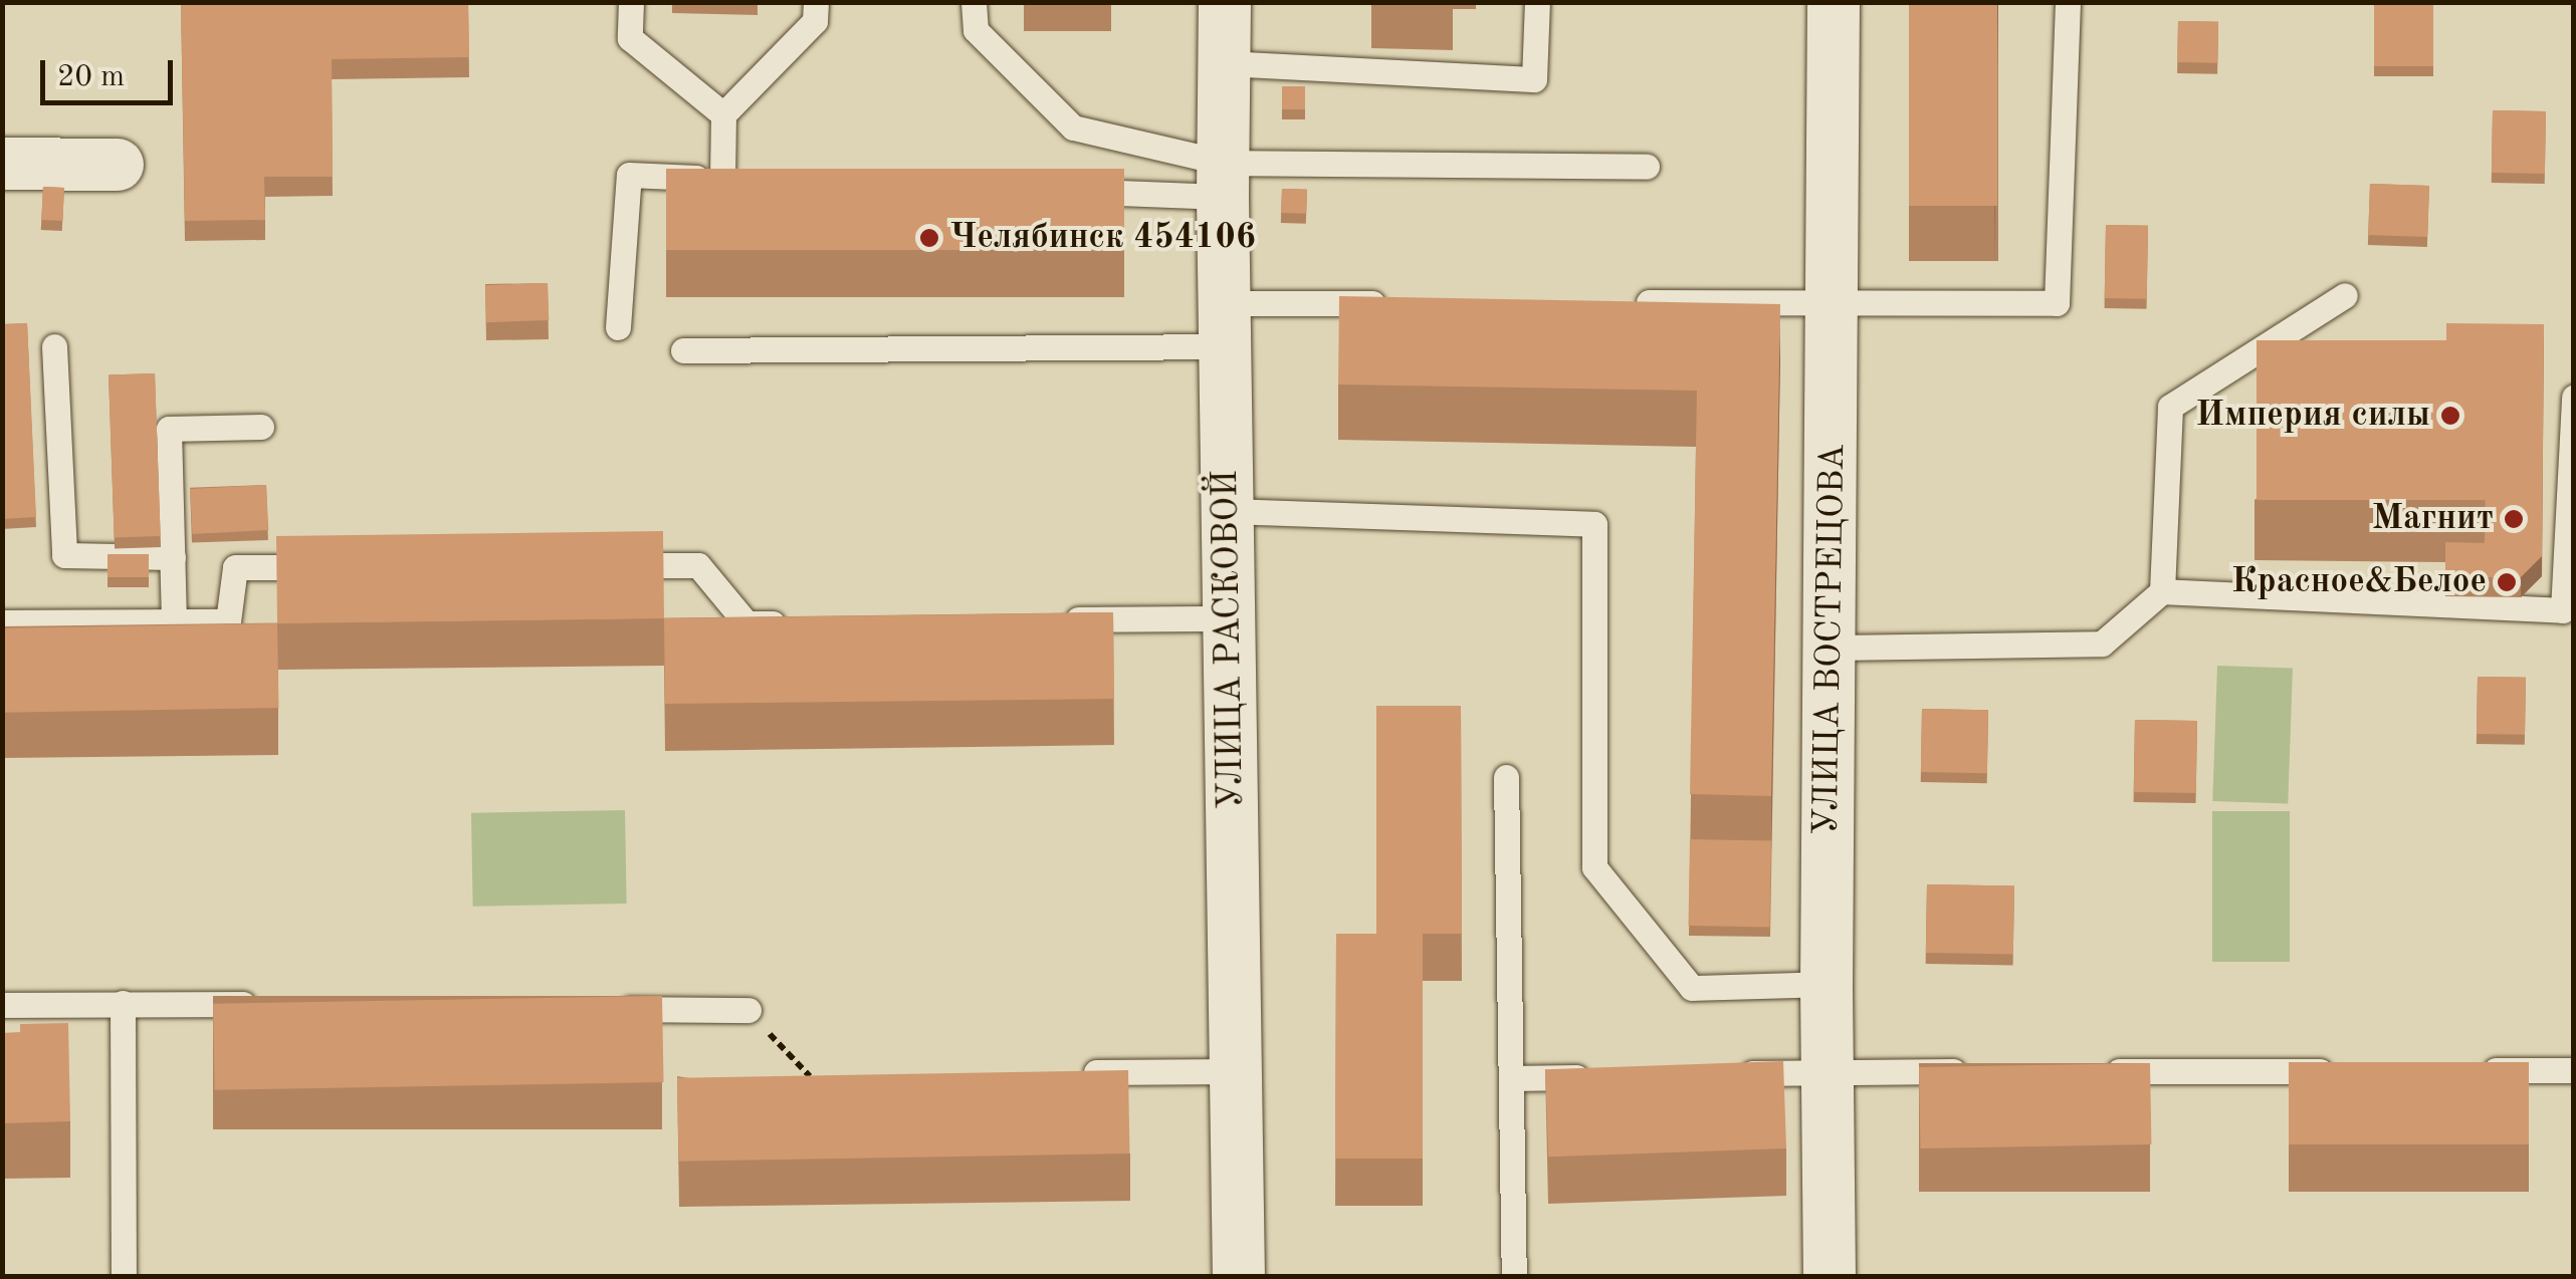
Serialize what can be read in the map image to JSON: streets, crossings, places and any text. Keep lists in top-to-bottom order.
{
  "streets": {
    "street": ["УЛИЦА РАСКОВОЙ", "УЛИЦА ВОСТРЕЦОВА"]
  },
  "places": [
    "Челябинск 454106",
    "Империя силы",
    "Магнит",
    "Красное&Белое"
  ],
  "scale_bar": "20 m"
}
